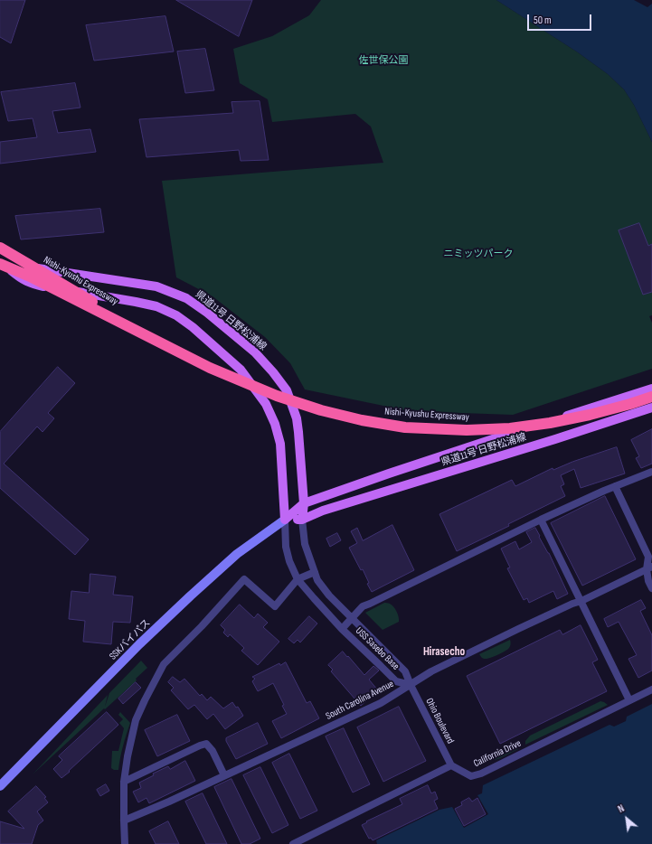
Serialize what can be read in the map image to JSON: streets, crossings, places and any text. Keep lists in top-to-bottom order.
{
  "streets": {
    "highway": ["Nishi-Kyushu Expressway"],
    "main road": ["県道11号 日野松浦線"],
    "street": [
      "SSKバイパス",
      "USS Sasebo Base",
      "South Carolina Avenue",
      "Ohio Boulevard",
      "California Drive"
    ]
  },
  "crossings": [
    ["県道11号 日野松浦線", "SSKバイパス"],
    ["県道11号 日野松浦線", "USS Sasebo Base"],
    ["SSKバイパス", "USS Sasebo Base"],
    ["USS Sasebo Base", "South Carolina Avenue"],
    ["USS Sasebo Base", "Ohio Boulevard"],
    ["South Carolina Avenue", "Ohio Boulevard"],
    ["Ohio Boulevard", "California Drive"]
  ],
  "districts": ["Hirasecho"],
  "parks": ["佐世保公園", "ニミッツパーク"],
  "scale_bar": "50 m",
  "north": "top left"
}
